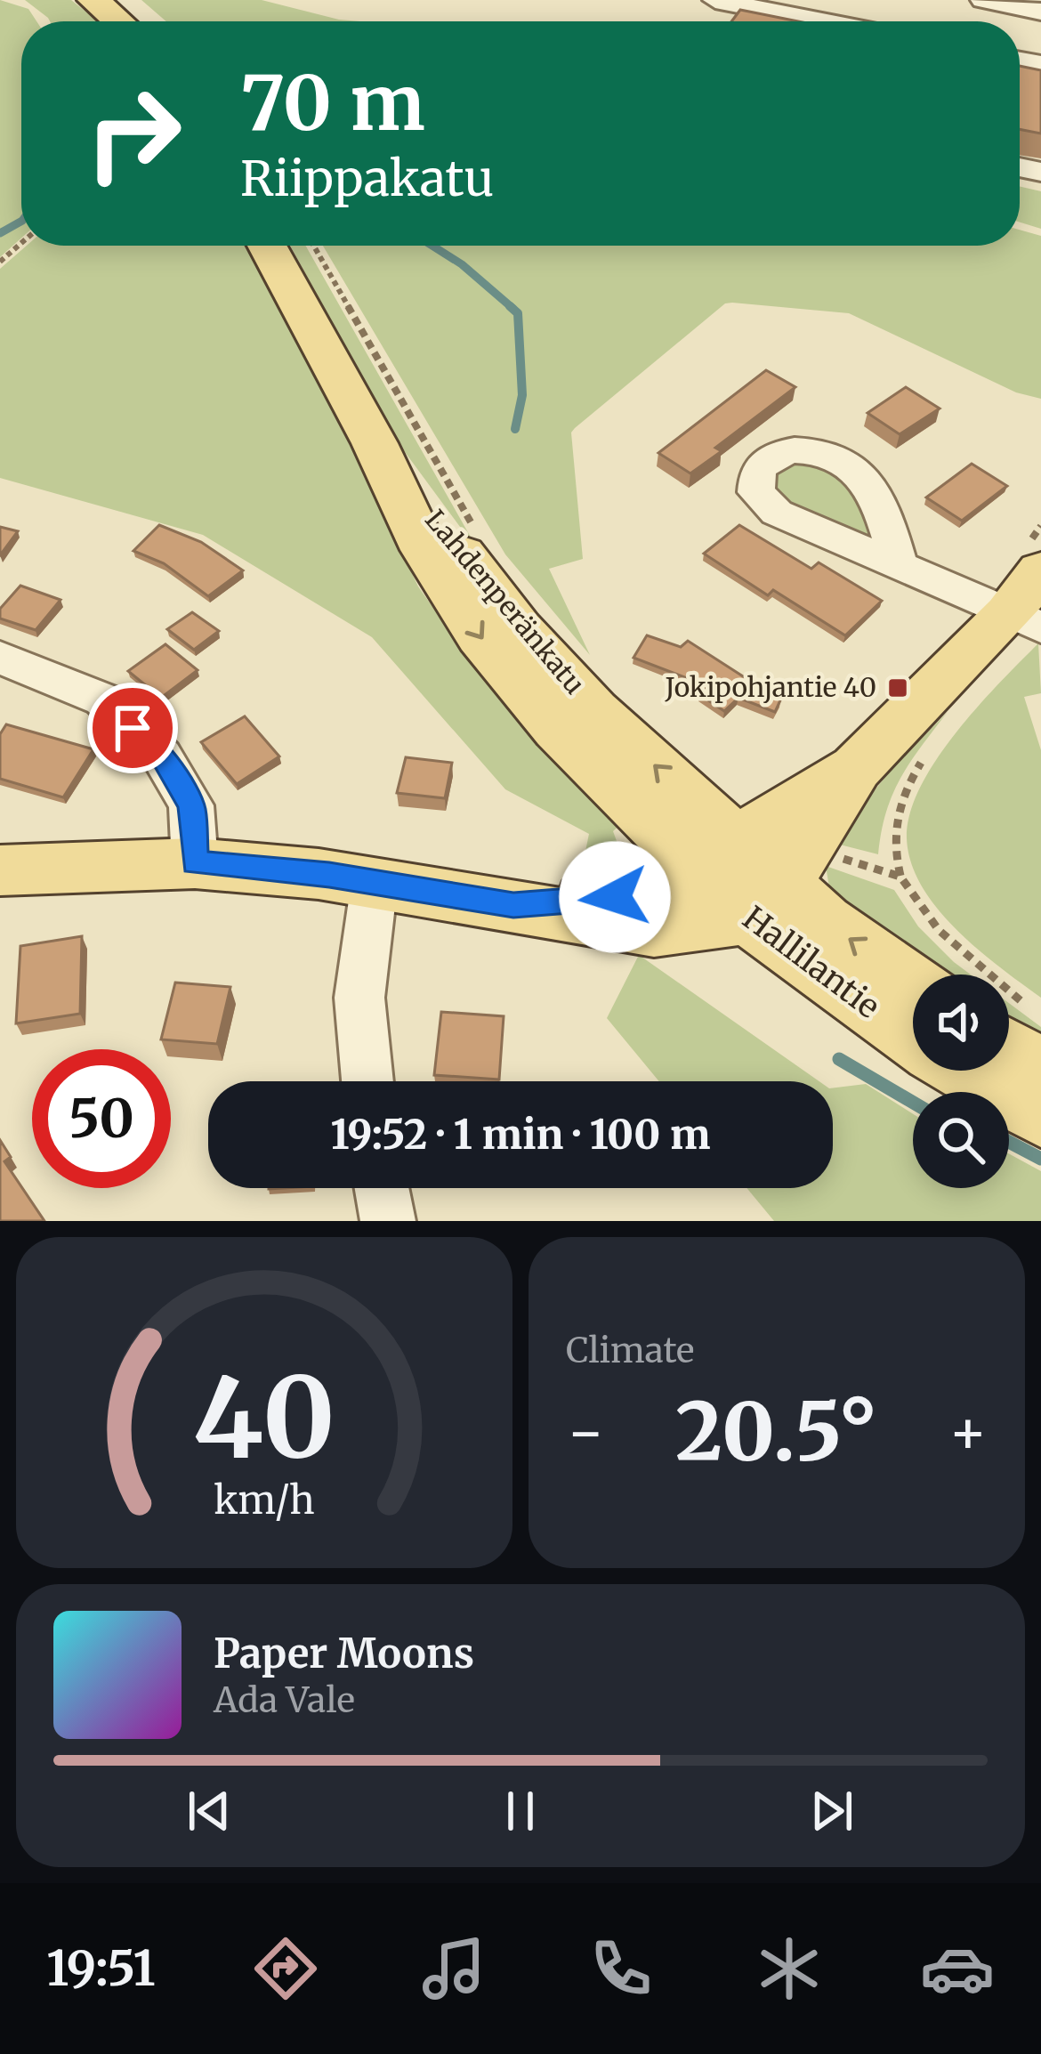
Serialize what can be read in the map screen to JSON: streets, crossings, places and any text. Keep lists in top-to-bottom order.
{
  "streets": {
    "main road": ["Lahdenperänkatu", "Hallilantie"]
  },
  "crossings": [
    ["Lahdenperänkatu", "Hallilantie"]
  ],
  "places": {
    "transit": ["Jokipohjantie 40"]
  },
  "page": {
    "turn": ["70 m", "Riippakatu"],
    "limit": "50",
    "trip": "19:52 · 1 min · 100 m",
    "tile": "Climate",
    "heat": ["−", "20.5°", "+"],
    "song": ["Paper Moons", "Ada Vale"],
    "tabs": "19:51",
    "gauge": ["40", "km/h"]
  }
}
